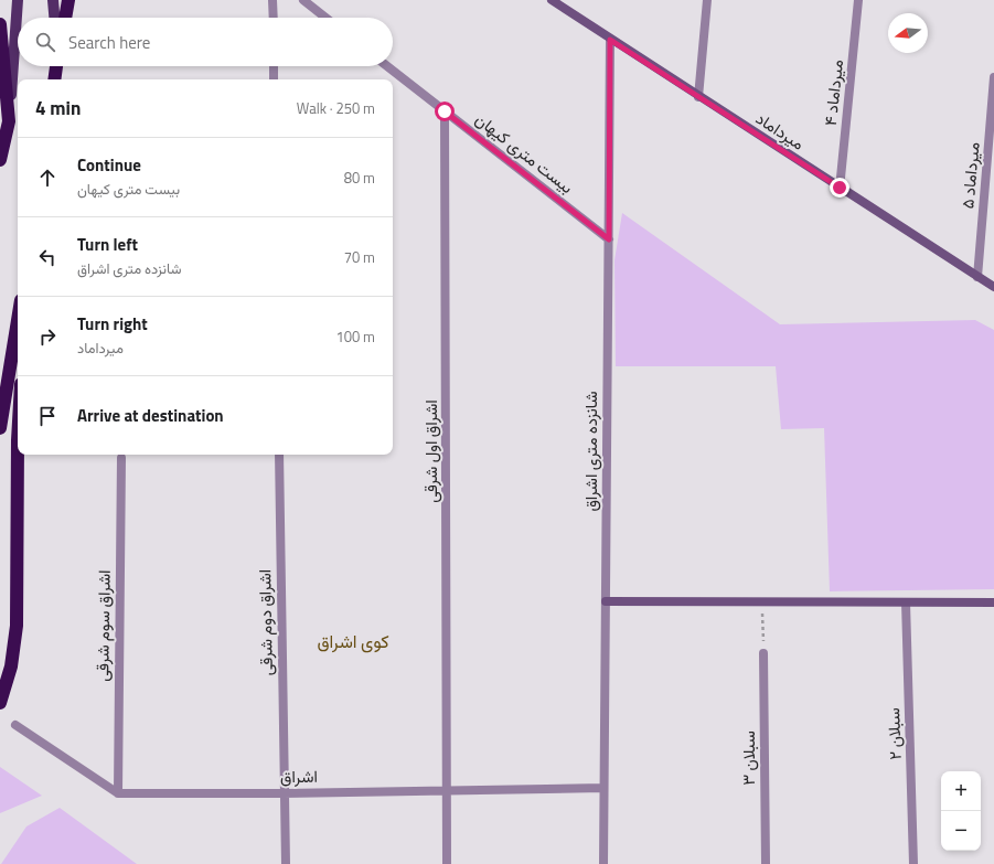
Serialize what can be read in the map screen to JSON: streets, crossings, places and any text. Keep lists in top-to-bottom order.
{
  "streets": {
    "street": [
      "میرداماد ۴",
      "میرداماد",
      "بیست متری کیهان",
      "میرداماد ۵",
      "اشراق اول شرقی",
      "شانزده متری اشراق",
      "اشراق دوم شرقی",
      "اشراق سوم شرقی",
      "سبلان ۲",
      "سبلان ۳",
      "اشراق"
    ]
  },
  "crossings": [
    ["میرداماد ۴", "میرداماد"],
    ["میرداماد", "میرداماد ۵"],
    ["میرداماد", "شانزده متری اشراق"],
    ["بیست متری کیهان", "اشراق اول شرقی"],
    ["بیست متری کیهان", "شانزده متری اشراق"],
    ["اشراق اول شرقی", "اشراق"],
    ["شانزده متری اشراق", "اشراق"],
    ["اشراق دوم شرقی", "اشراق"],
    ["اشراق سوم شرقی", "اشراق"]
  ],
  "districts": ["کوی اشراق"],
  "north": "left",
  "page": {
    "search": "Search here",
    "heading": ["4 min", "Walk · 250 m"],
    "list": [
      ["Continue", "بیست متری کیهان", "80 m"],
      ["Turn left", "شانزده متری اشراق", "70 m"],
      ["Turn right", "میرداماد", "100 m"],
      "Arrive at destination"
    ],
    "map_buttons": ["+", "−"]
  }
}
